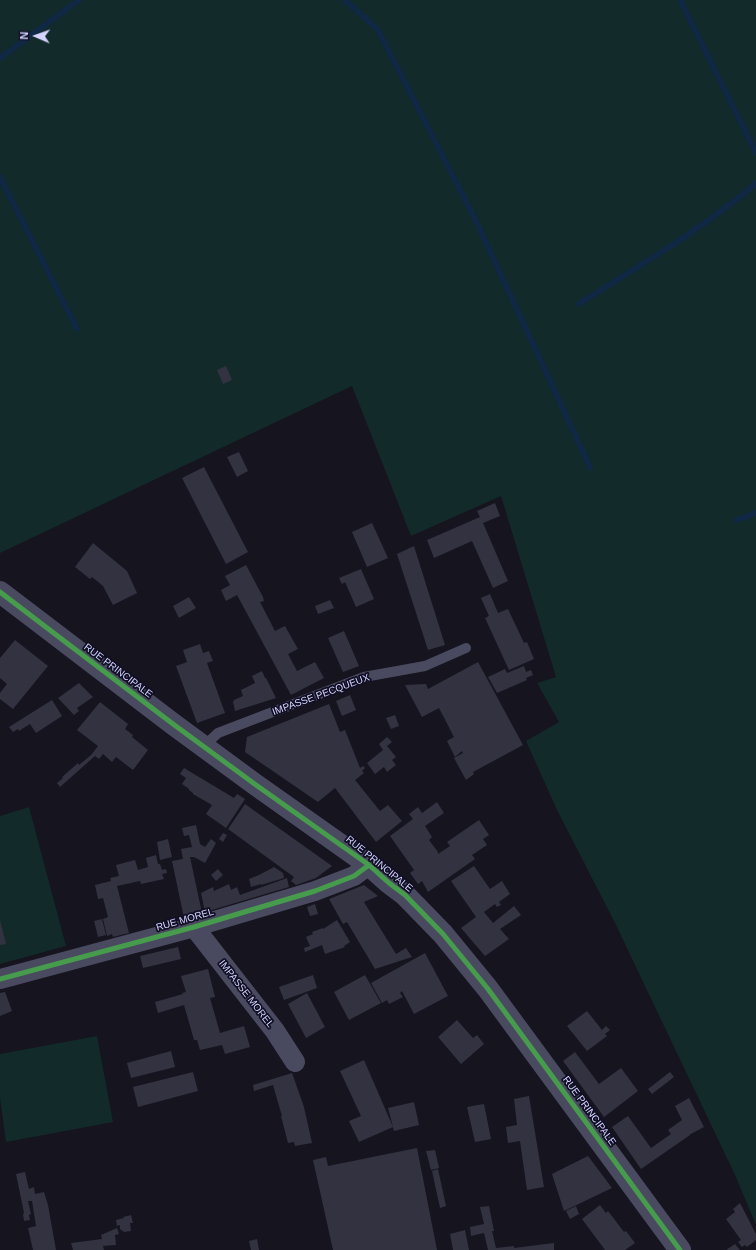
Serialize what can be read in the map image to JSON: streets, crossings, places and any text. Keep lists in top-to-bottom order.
{
  "streets": {
    "street": ["RUE PRINCIPALE", "RUE MOREL", "IMPASSE MOREL"],
    "lane": ["IMPASSE PECQUEUX"]
  },
  "crossings": [
    ["RUE PRINCIPALE", "IMPASSE PECQUEUX"],
    ["RUE PRINCIPALE", "RUE MOREL"],
    ["RUE MOREL", "IMPASSE MOREL"]
  ],
  "north": "left"
}
